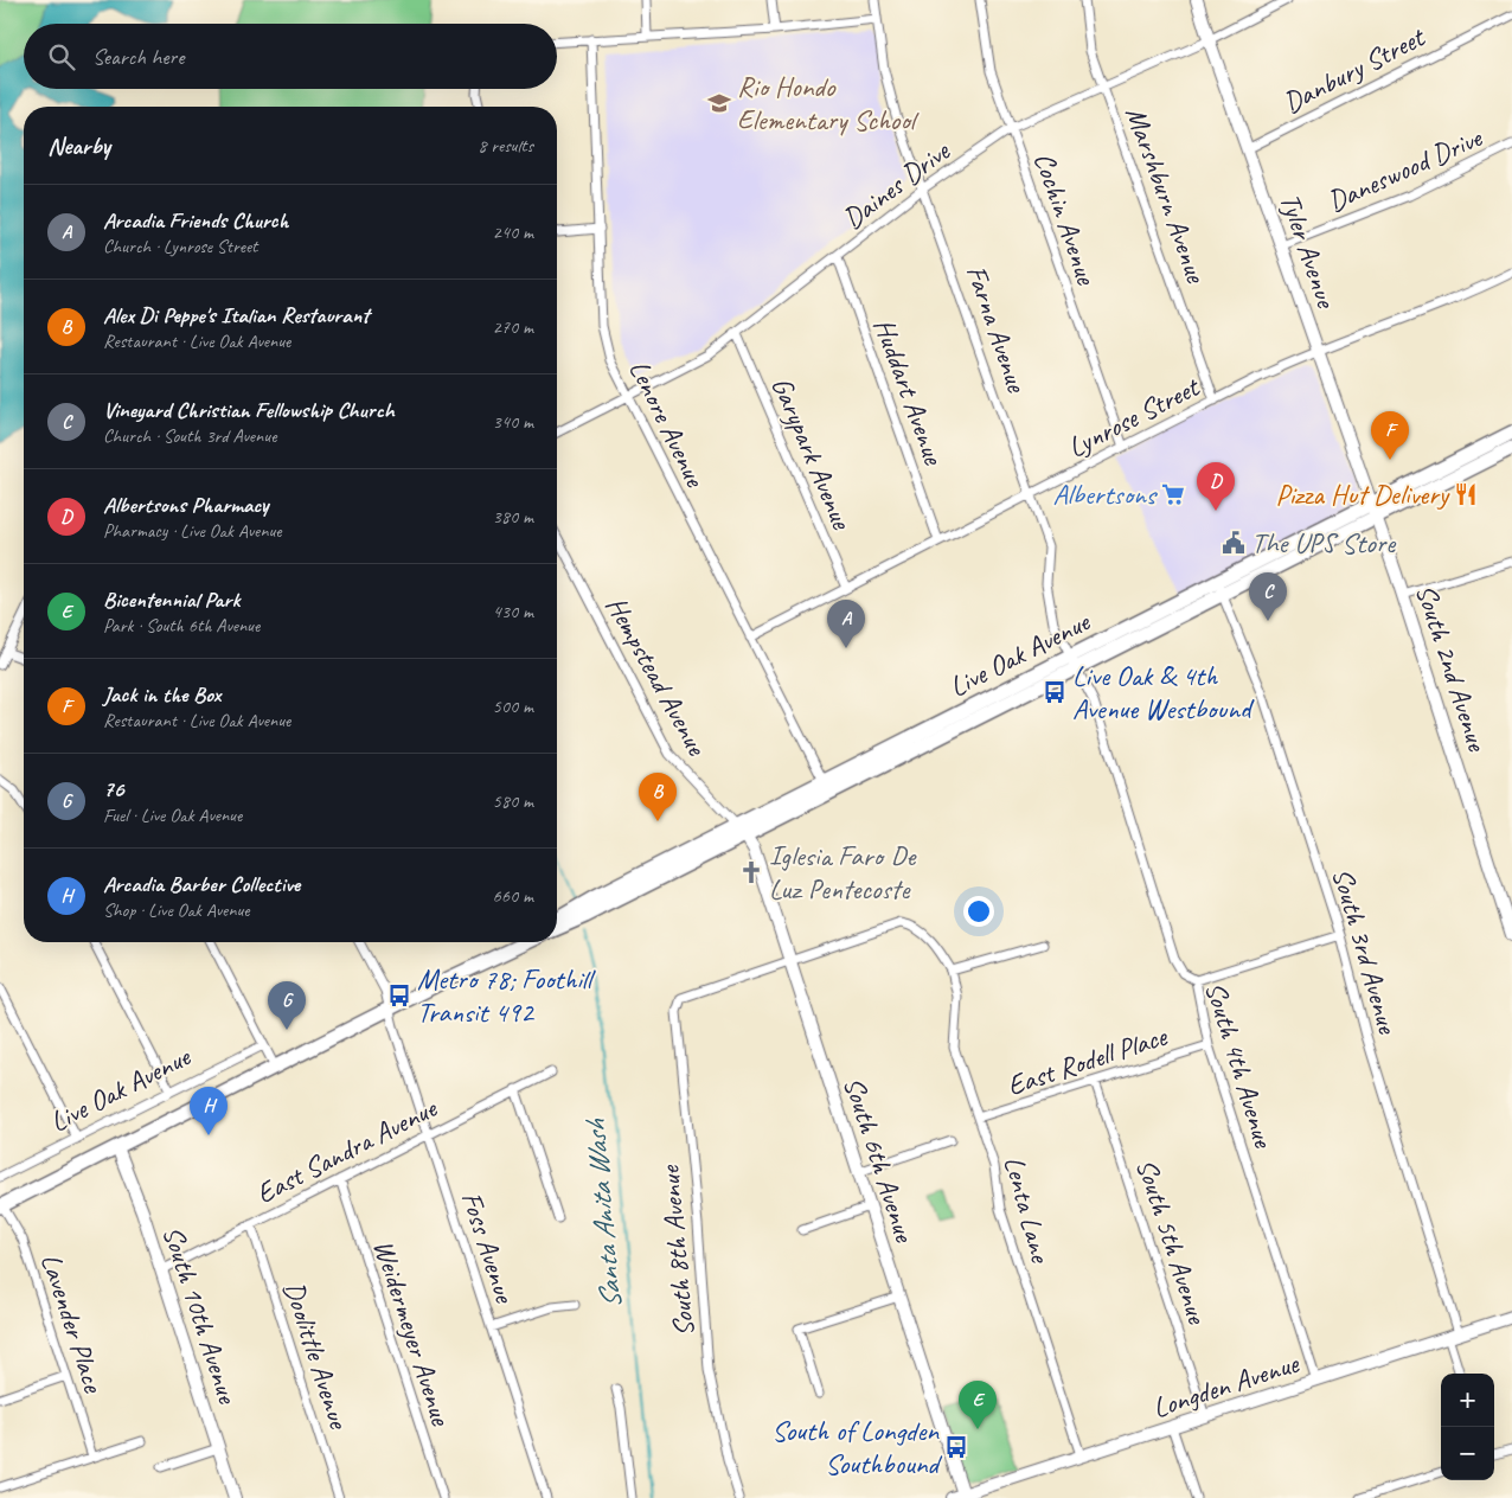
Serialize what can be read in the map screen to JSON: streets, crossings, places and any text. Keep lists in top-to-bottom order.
{
  "streets": {
    "main road": ["Live Oak Avenue"],
    "street": [
      "Danbury Street",
      "Daneswood Drive",
      "Daines Drive",
      "Marshburn Avenue",
      "Cochin Avenue",
      "Tyler Avenue",
      "Farna Avenue",
      "Huddart Avenue",
      "Lynrose Street",
      "Lenore Avenue",
      "Garypark Avenue",
      "South 2nd Avenue",
      "Hempstead Avenue",
      "South 3rd Avenue",
      "East Rodell Place",
      "South 4th Avenue",
      "East Sandra Avenue",
      "South 6th Avenue",
      "Lenta Lane",
      "South 5th Avenue",
      "Foss Avenue",
      "South 8th Avenue",
      "South 10th Avenue",
      "Lavender Place",
      "Weidermeyer Avenue",
      "Doolittle Avenue",
      "Longden Avenue"
    ]
  },
  "crossings": [
    ["Danbury Street", "Tyler Avenue"],
    ["Daneswood Drive", "Tyler Avenue"],
    ["Daines Drive", "Marshburn Avenue"],
    ["Daines Drive", "Cochin Avenue"],
    ["Daines Drive", "Tyler Avenue"],
    ["Daines Drive", "Farna Avenue"],
    ["Daines Drive", "Huddart Avenue"],
    ["Daines Drive", "Lenore Avenue"],
    ["Daines Drive", "Garypark Avenue"],
    ["Marshburn Avenue", "Lynrose Street"],
    ["Cochin Avenue", "Lynrose Street"],
    ["Tyler Avenue", "Lynrose Street"],
    ["Tyler Avenue", "Live Oak Avenue"],
    ["Tyler Avenue", "South 2nd Avenue"],
    ["Farna Avenue", "Lynrose Street"],
    ["Farna Avenue", "Live Oak Avenue"],
    ["Farna Avenue", "South 4th Avenue"],
    ["Huddart Avenue", "Lynrose Street"],
    ["Lynrose Street", "Lenore Avenue"],
    ["Lynrose Street", "Garypark Avenue"],
    ["Lenore Avenue", "Live Oak Avenue"],
    ["Live Oak Avenue", "South 2nd Avenue"],
    ["Live Oak Avenue", "Hempstead Avenue"],
    ["Live Oak Avenue", "South 3rd Avenue"],
    ["Live Oak Avenue", "South 4th Avenue"],
    ["Live Oak Avenue", "South 6th Avenue"],
    ["Live Oak Avenue", "Foss Avenue"],
    ["Live Oak Avenue", "South 10th Avenue"],
    ["Live Oak Avenue", "Lavender Place"],
    ["Hempstead Avenue", "South 6th Avenue"],
    ["South 3rd Avenue", "Longden Avenue"],
    ["East Rodell Place", "South 4th Avenue"],
    ["East Rodell Place", "Lenta Lane"],
    ["East Rodell Place", "South 5th Avenue"],
    ["South 4th Avenue", "Longden Avenue"],
    ["East Sandra Avenue", "Foss Avenue"],
    ["East Sandra Avenue", "South 10th Avenue"],
    ["East Sandra Avenue", "Weidermeyer Avenue"],
    ["East Sandra Avenue", "Doolittle Avenue"],
    ["South 6th Avenue", "South 8th Avenue"],
    ["South 6th Avenue", "Longden Avenue"],
    ["Lenta Lane", "Longden Avenue"],
    ["South 5th Avenue", "Longden Avenue"]
  ],
  "water": ["Santa Anita Wash"],
  "places": {
    "school or university": ["Rio Hondo Elementary School"],
    "supermarket": ["Albertsons"],
    "restaurant": ["Pizza Hut Delivery"],
    "public building": ["The UPS Store"],
    "bus stop": ["Live Oak & 4th Avenue Westbound", "Metro 78; Foothill Transit 492", "South of Longden Southbound"],
    "church": ["Iglesia Faro De Luz Pentecoste"]
  },
  "page": {
    "search": "Search here",
    "heading": ["Nearby", "8 results"],
    "list": [
      {
        "mark": "A",
        "name": "Arcadia Friends Church",
        "note": "Church · Lynrose Street",
        "value": "240 m"
      },
      {
        "mark": "B",
        "name": "Alex Di Peppe's Italian Restaurant",
        "note": "Restaurant · Live Oak Avenue",
        "value": "270 m"
      },
      {
        "mark": "C",
        "name": "Vineyard Christian Fellowship Church",
        "note": "Church · South 3rd Avenue",
        "value": "340 m"
      },
      {
        "mark": "D",
        "name": "Albertsons Pharmacy",
        "note": "Pharmacy · Live Oak Avenue",
        "value": "380 m"
      },
      {
        "mark": "E",
        "name": "Bicentennial Park",
        "note": "Park · South 6th Avenue",
        "value": "430 m"
      },
      {
        "mark": "F",
        "name": "Jack in the Box",
        "note": "Restaurant · Live Oak Avenue",
        "value": "500 m"
      },
      {
        "mark": "G",
        "name": "76",
        "note": "Fuel · Live Oak Avenue",
        "value": "580 m"
      },
      {
        "mark": "H",
        "name": "Arcadia Barber Collective",
        "note": "Shop · Live Oak Avenue",
        "value": "660 m"
      }
    ],
    "pins": [
      "F",
      "D",
      "C",
      "A",
      "B",
      "G",
      "H",
      "E"
    ],
    "map_buttons": ["+", "−"]
  }
}
